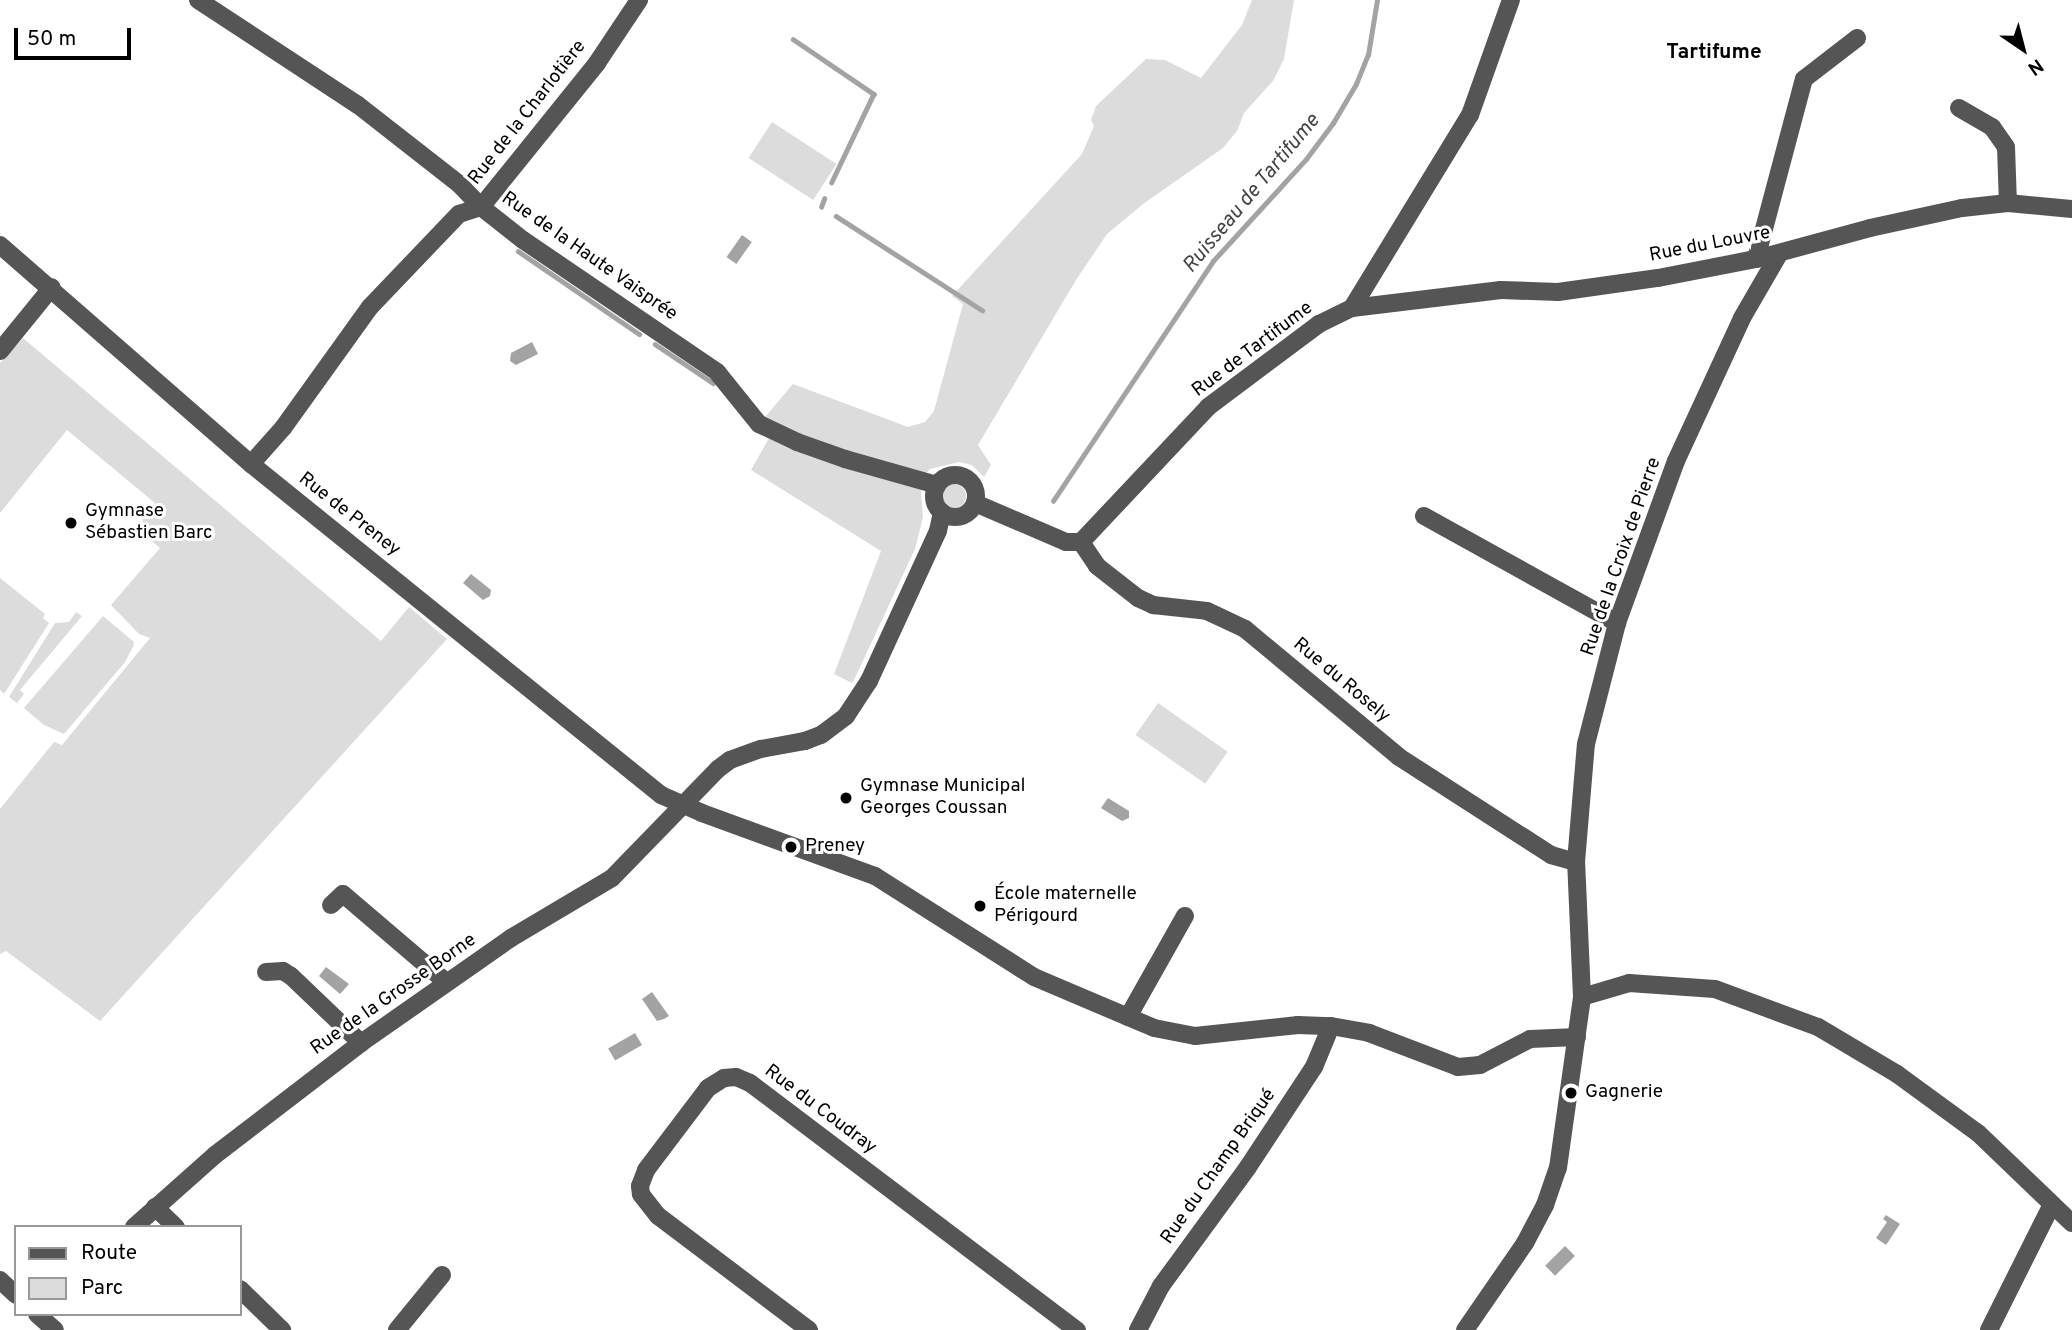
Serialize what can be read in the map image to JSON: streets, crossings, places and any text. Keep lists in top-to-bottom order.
{
  "streets": {
    "street": [
      "Rue de la Charlotière",
      "Rue du Louvre",
      "Rue de la Haute Vaisprée",
      "Rue de Tartifume",
      "Rue de Preney",
      "Rue de la Croix de Pierre",
      "Rue du Rosely",
      "Rue de la Grosse Borne",
      "Rue du Coudray",
      "Rue du Champ Briqué"
    ]
  },
  "crossings": [
    ["Rue de la Charlotière", "Rue de la Haute Vaisprée"],
    ["Rue de la Charlotière", "Rue de Preney"],
    ["Rue du Louvre", "Rue de Tartifume"],
    ["Rue du Louvre", "Rue de la Croix de Pierre"],
    ["Rue de Tartifume", "Rue du Rosely"],
    ["Rue de Preney", "Rue de la Croix de Pierre"],
    ["Rue de Preney", "Rue de la Grosse Borne"],
    ["Rue de Preney", "Rue du Champ Briqué"],
    ["Rue de la Croix de Pierre", "Rue du Rosely"]
  ],
  "districts": ["Tartifume"],
  "water": ["Ruisseau de Tartifume"],
  "places": [
    "Gymnase Sébastien Barc",
    "Gymnase Municipal Georges Coussan",
    "Preney",
    "École maternelle Périgourd",
    "Gagnerie"
  ],
  "legend": ["Route", "Parc"],
  "scale_bar": "50 m",
  "north": "bottom right"
}
